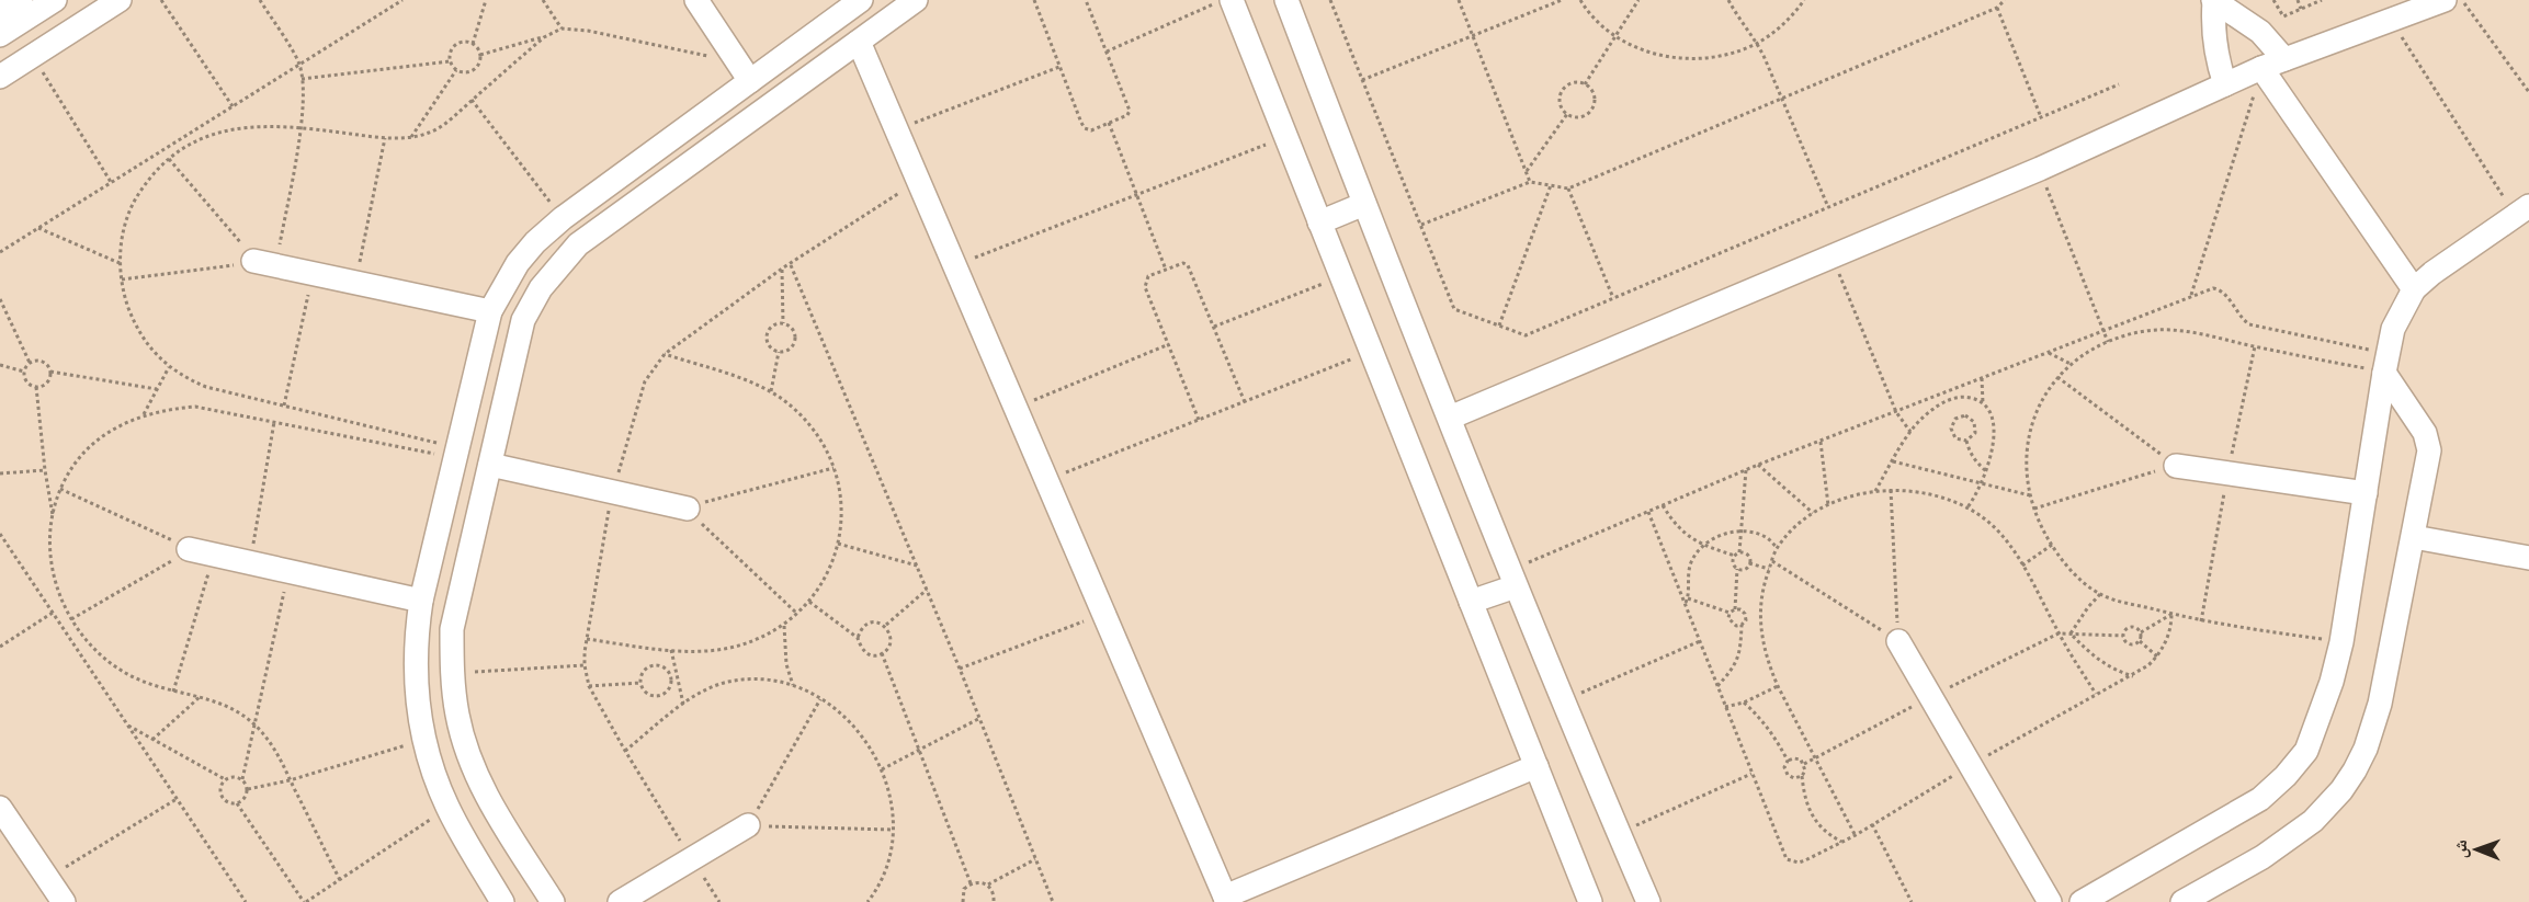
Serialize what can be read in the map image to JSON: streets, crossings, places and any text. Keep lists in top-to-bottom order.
{
  "north": "left"
}
